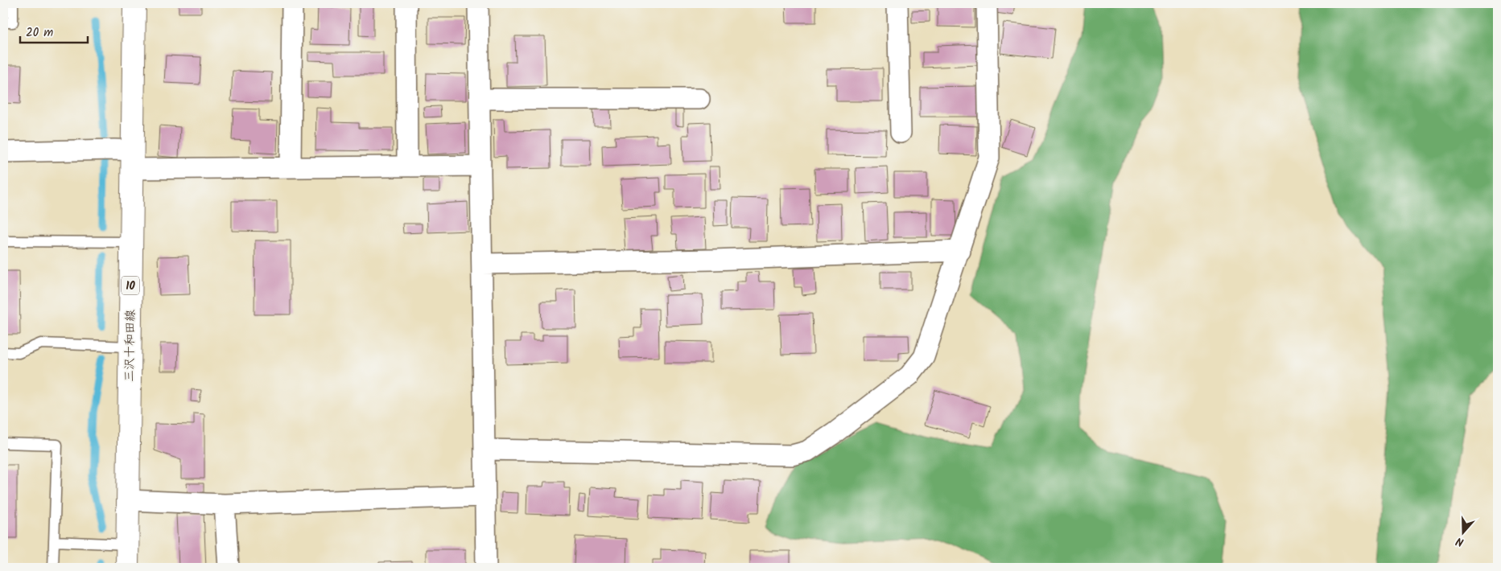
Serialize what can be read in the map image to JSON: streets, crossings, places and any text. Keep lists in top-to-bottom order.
{
  "streets": {
    "main road": ["10", "三沢十和田線"]
  },
  "scale_bar": "20 m",
  "north": "bottom"
}
